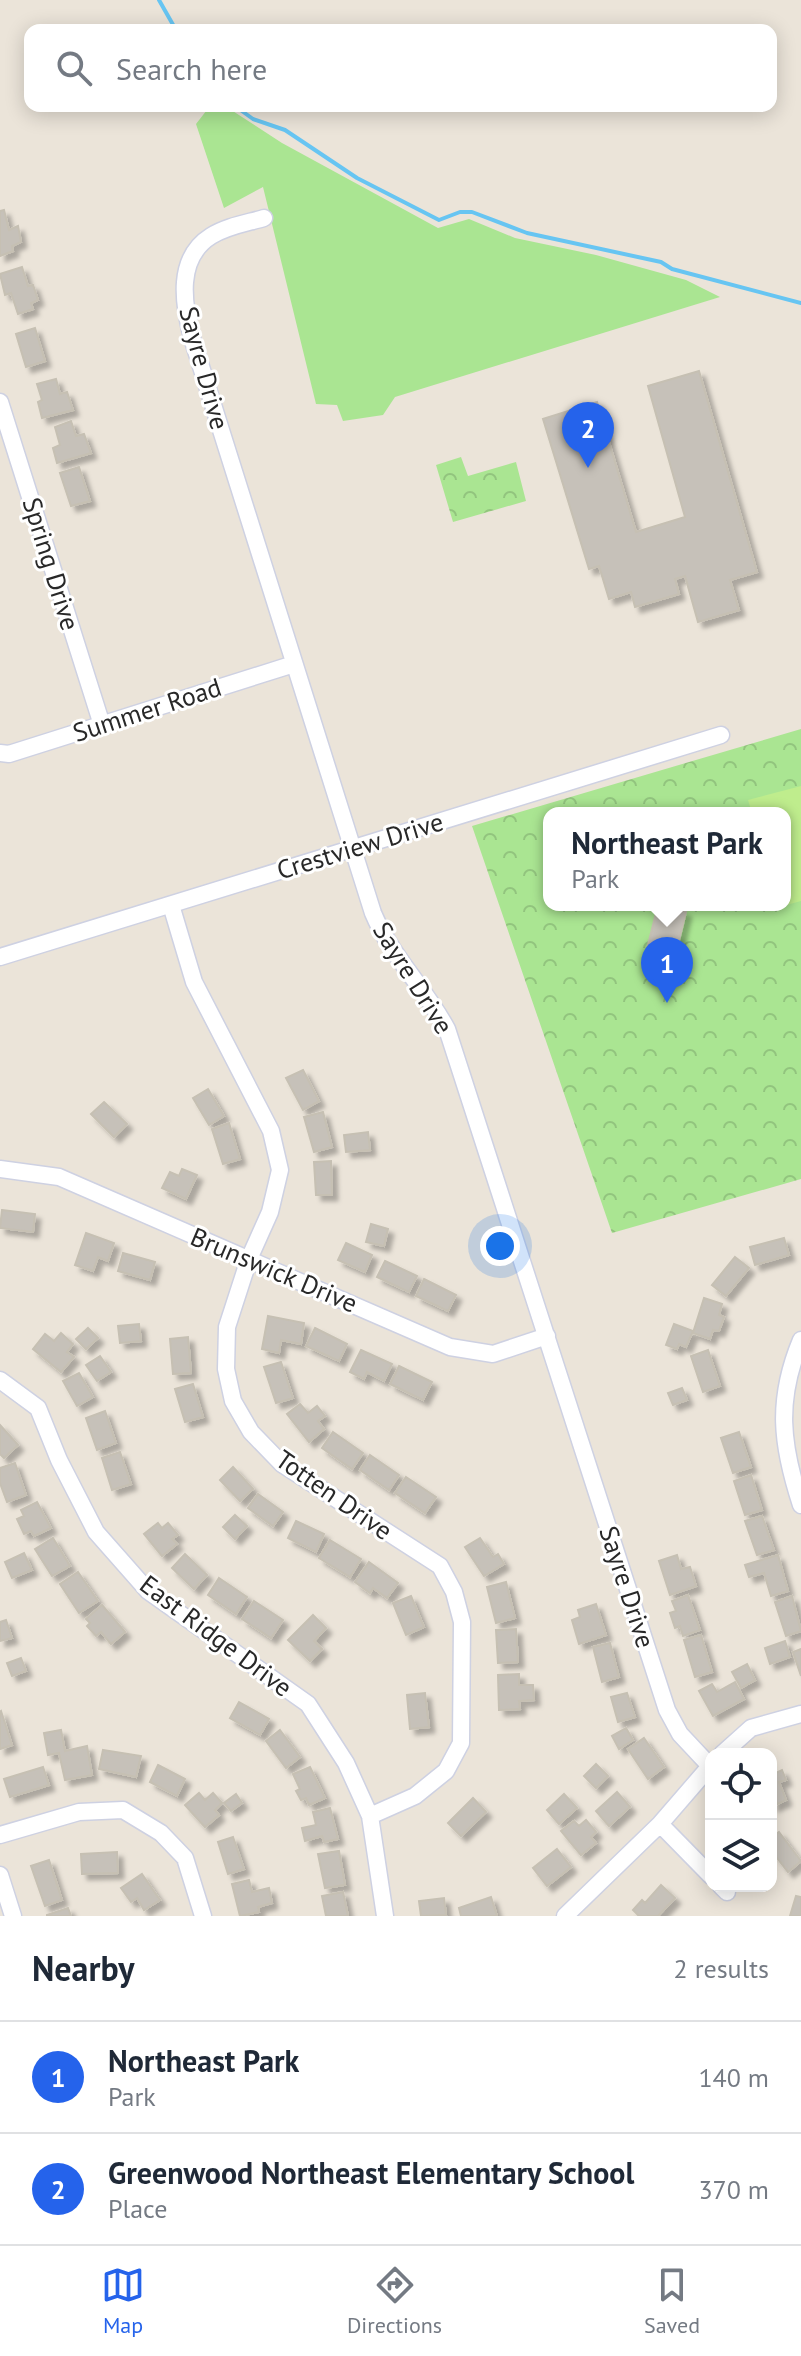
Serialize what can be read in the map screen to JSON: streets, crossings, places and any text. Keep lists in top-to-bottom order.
{
  "streets": {
    "street": [
      "Sayre Drive",
      "Spring Drive",
      "Summer Road",
      "Crestview Drive",
      "Brunswick Drive",
      "Totten Drive",
      "East Ridge Drive"
    ]
  },
  "crossings": [
    ["Sayre Drive", "Summer Road"],
    ["Sayre Drive", "Crestview Drive"],
    ["Sayre Drive", "Brunswick Drive"],
    ["Spring Drive", "Summer Road"],
    ["Crestview Drive", "Totten Drive"],
    ["Brunswick Drive", "Totten Drive"],
    ["Totten Drive", "East Ridge Drive"]
  ],
  "page": {
    "search": "Search here",
    "pins": ["2", "1"],
    "popup": ["Northeast Park", "Park"],
    "heading": ["Nearby", "2 results"],
    "list": [
      {
        "mark": "1",
        "name": "Northeast Park",
        "note": "Park",
        "value": "140 m"
      },
      {
        "mark": "2",
        "name": "Greenwood Northeast Elementary School",
        "note": "Place",
        "value": "370 m"
      }
    ],
    "nav": ["Map", "Directions", "Saved"]
  }
}
